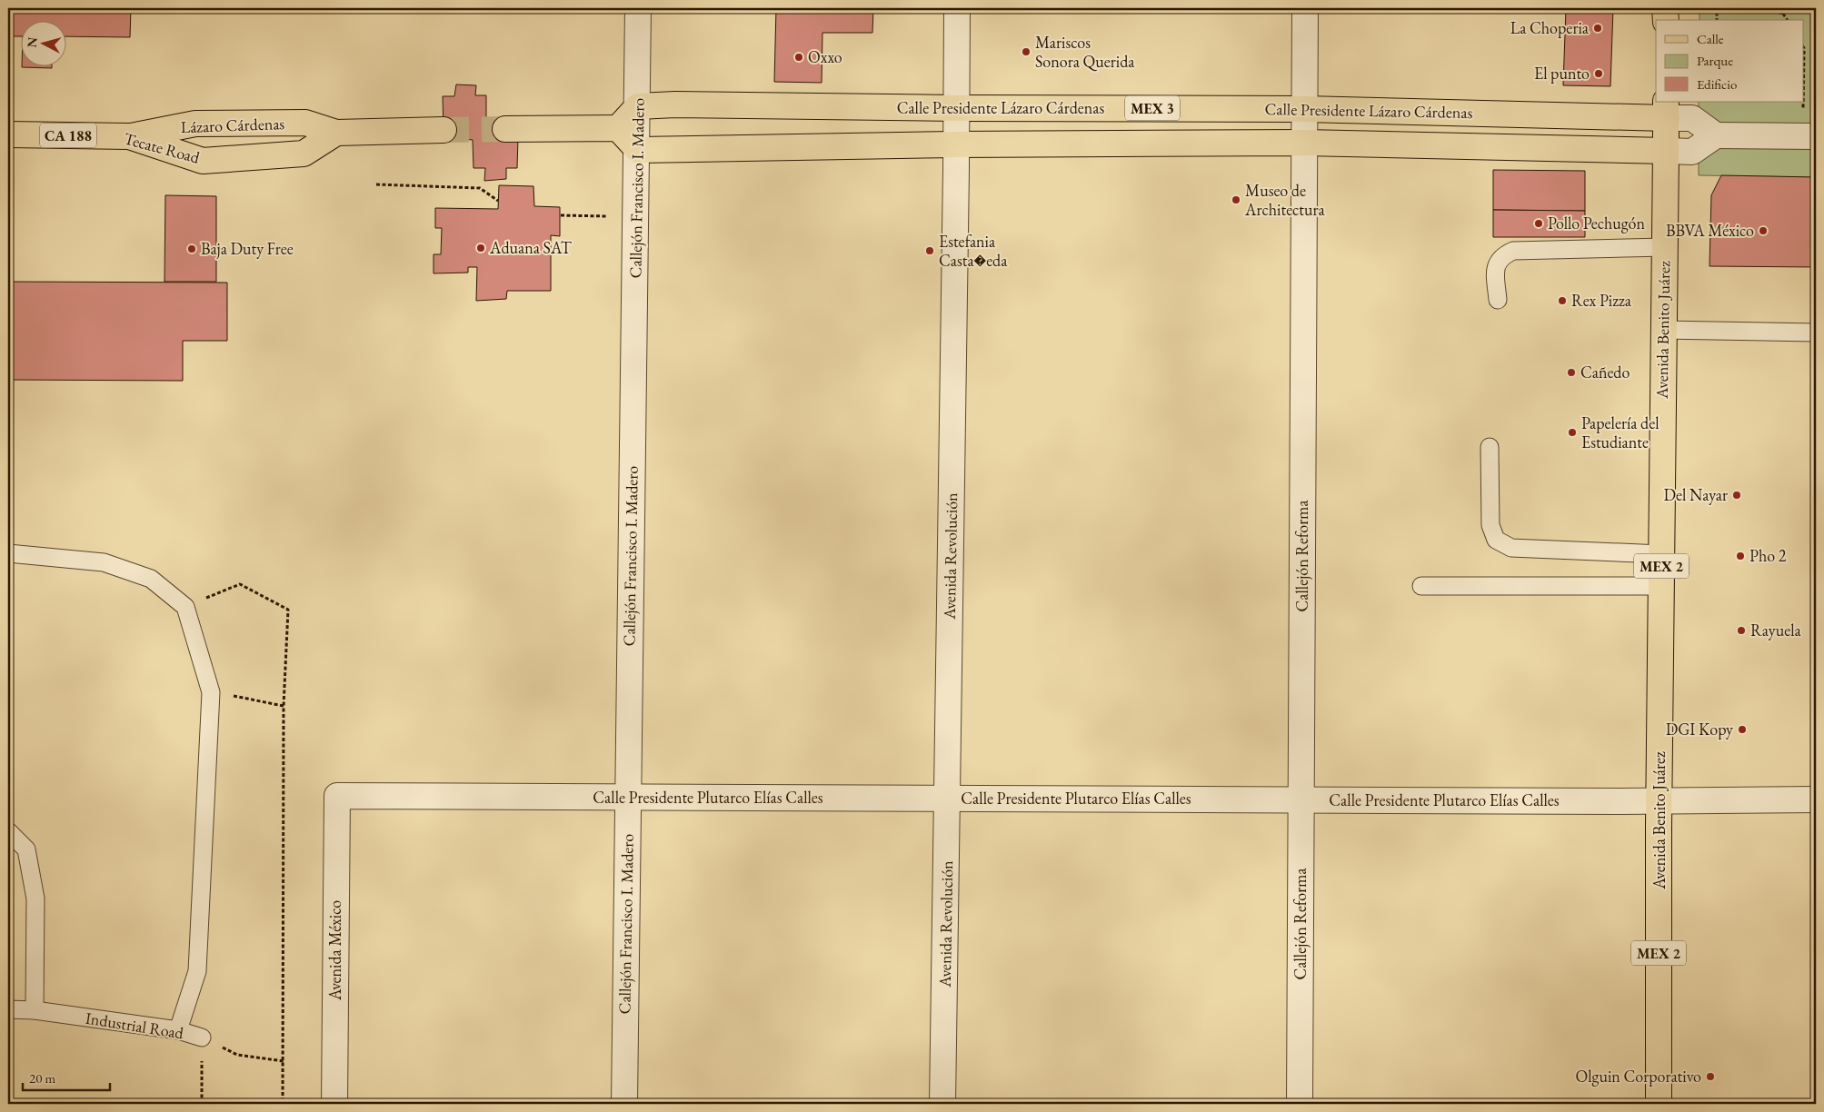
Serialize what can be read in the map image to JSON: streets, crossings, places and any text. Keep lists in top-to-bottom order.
{
  "streets": {
    "main road": [
      "Calle Presidente Lázaro Cárdenas",
      "MEX 3",
      "Lázaro Cárdenas",
      "CA 188",
      "Tecate Road",
      "Avenida Benito Juárez",
      "MEX 2"
    ],
    "street": [
      "Callejón Francisco I. Madero",
      "Avenida Revolución",
      "Callejón Reforma",
      "Calle Presidente Plutarco Elías Calles",
      "Avenida México"
    ],
    "lane": ["Industrial Road"]
  },
  "crossings": [
    ["Calle Presidente Lázaro Cárdenas", "Callejón Francisco I. Madero"],
    ["Calle Presidente Lázaro Cárdenas", "Avenida Benito Juárez"],
    ["Calle Presidente Lázaro Cárdenas", "Avenida Revolución"],
    ["Calle Presidente Lázaro Cárdenas", "Callejón Reforma"],
    ["Lázaro Cárdenas", "Tecate Road"],
    ["Callejón Francisco I. Madero", "Calle Presidente Plutarco Elías Calles"],
    ["Avenida Benito Juárez", "Calle Presidente Plutarco Elías Calles"],
    ["Avenida Revolución", "Calle Presidente Plutarco Elías Calles"],
    ["Callejón Reforma", "Calle Presidente Plutarco Elías Calles"],
    ["Calle Presidente Plutarco Elías Calles", "Avenida México"]
  ],
  "places": [
    "La Choperia",
    "Mariscos Sonora Querida",
    "Oxxo",
    "El punto",
    "Museo de Architectura",
    "Pollo Pechugón",
    "BBVA México",
    "Aduana SAT",
    "Baja Duty Free",
    "Estefania Casta�eda",
    "Rex Pizza",
    "Cañedo",
    "Papelería del Estudiante",
    "Del Nayar",
    "Pho 2",
    "Rayuela",
    "DGI Kopy",
    "Olguin Corporativo"
  ],
  "legend": ["Calle", "Parque", "Edificio"],
  "scale_bar": "20 m",
  "north": "left"
}
